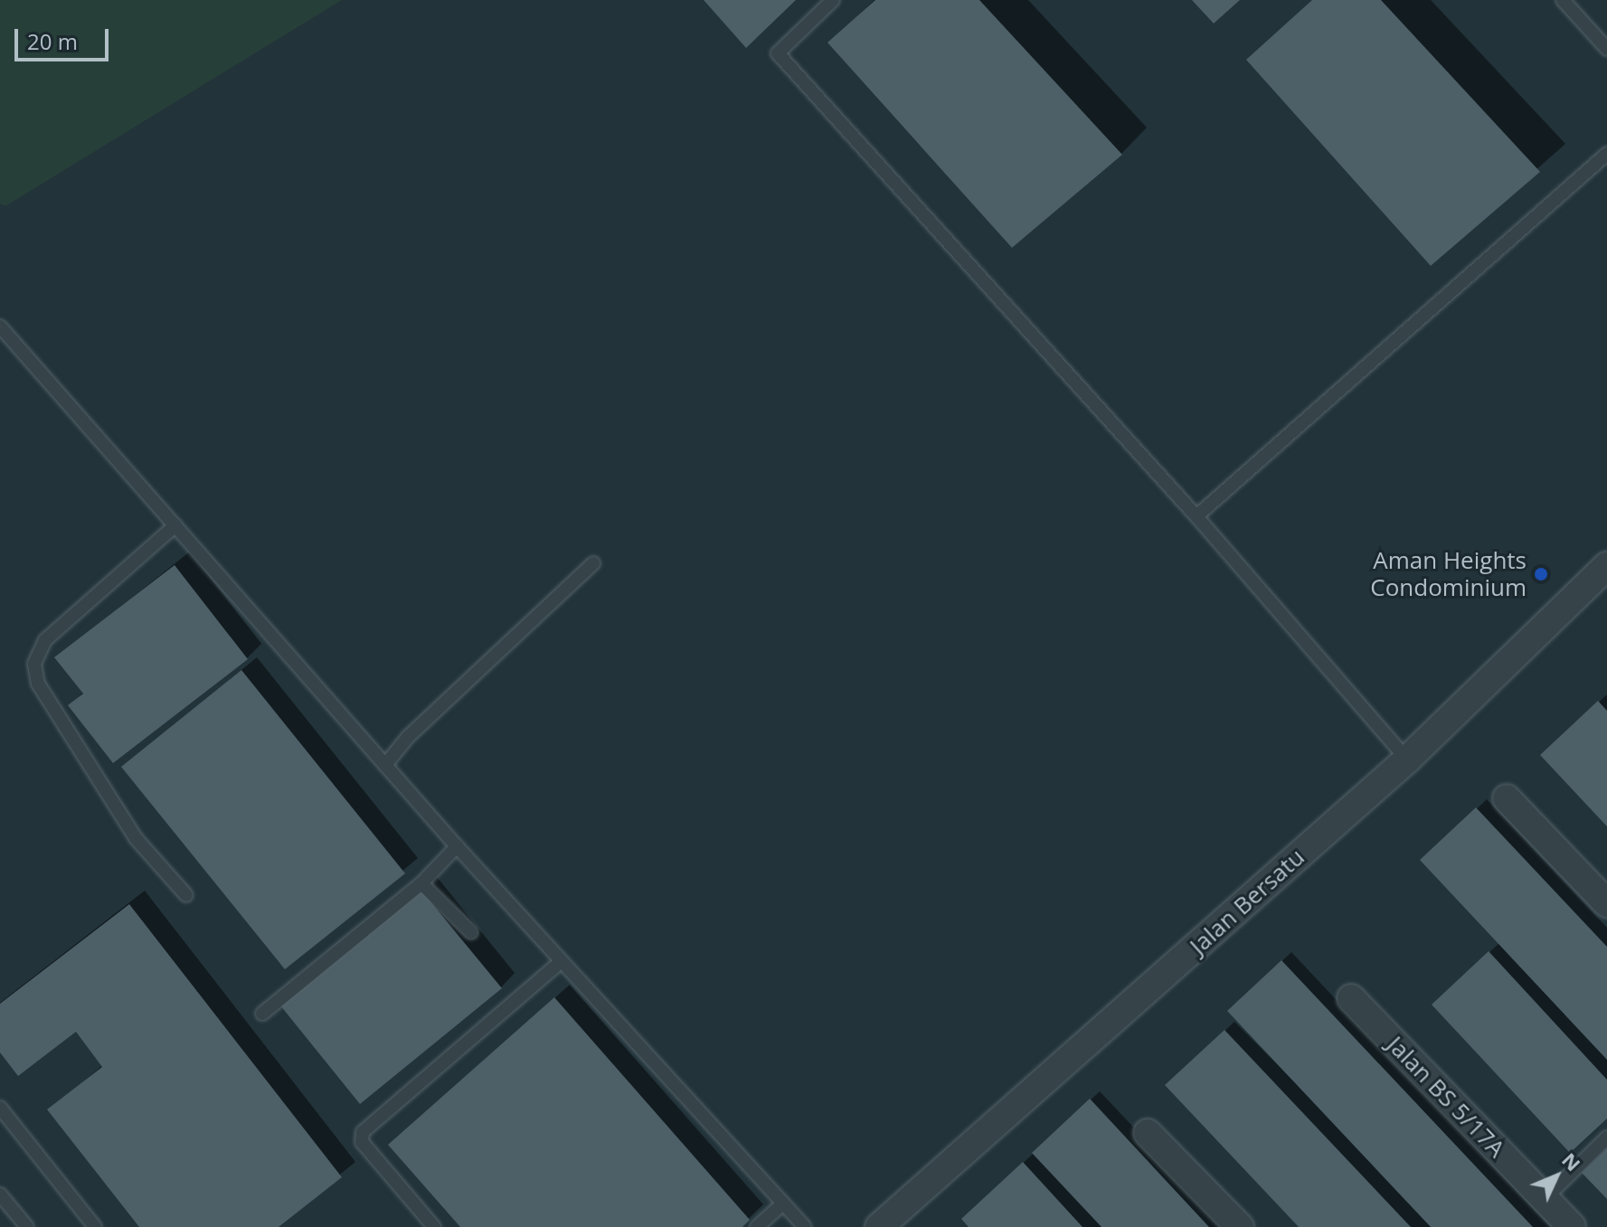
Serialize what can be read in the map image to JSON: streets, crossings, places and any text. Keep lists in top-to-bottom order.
{
  "streets": {
    "street": ["Jalan Bersatu", "Jalan BS 5/17A"]
  },
  "places": ["Aman Heights Condominium"],
  "scale_bar": "20 m",
  "north": "top right"
}
